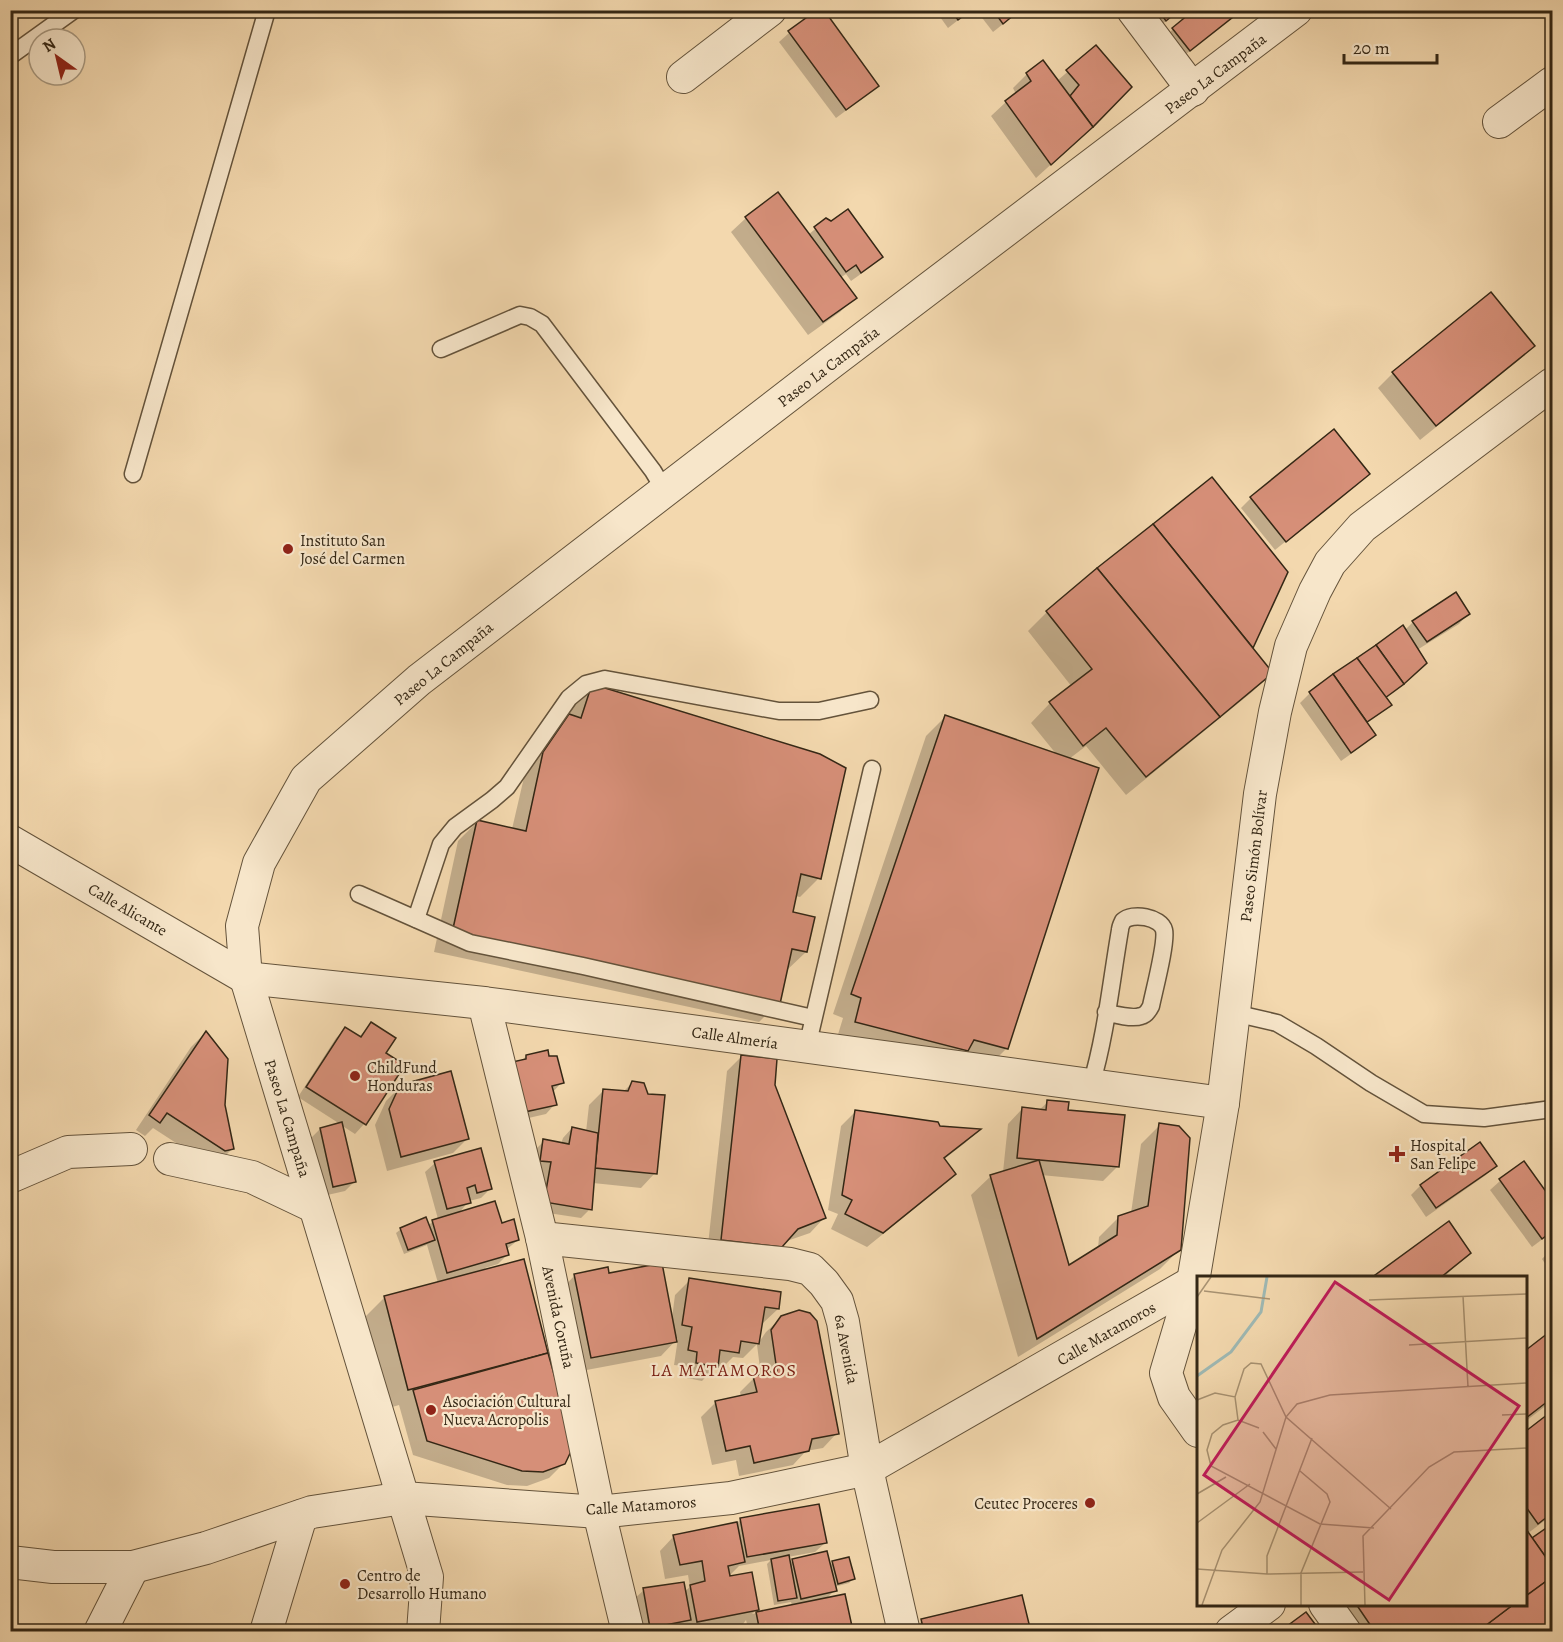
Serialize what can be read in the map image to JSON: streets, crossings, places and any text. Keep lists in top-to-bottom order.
{
  "streets": {
    "street": [
      "Paseo La Campaña",
      "Paseo Simón Bolívar",
      "Calle Alicante",
      "Calle Almería",
      "Avenida Coruña",
      "Calle Matamoros",
      "6a Avenida"
    ]
  },
  "crossings": [
    ["Paseo La Campaña", "Calle Alicante"],
    ["Paseo La Campaña", "Calle Almería"],
    ["Paseo La Campaña", "Calle Matamoros"],
    ["Paseo Simón Bolívar", "Calle Almería"],
    ["Paseo Simón Bolívar", "Calle Matamoros"],
    ["Calle Alicante", "Calle Almería"],
    ["Calle Almería", "Avenida Coruña"],
    ["Avenida Coruña", "Calle Matamoros"],
    ["Avenida Coruña", "6a Avenida"],
    ["Calle Matamoros", "6a Avenida"]
  ],
  "districts": ["LA MATAMOROS"],
  "places": {
    "other": [
      "Instituto San José del Carmen",
      "ChildFund Honduras",
      "Asociación Cultural Nueva Acropolis",
      "Ceutec Proceres",
      "Centro de Desarrollo Humano"
    ],
    "health": ["Hospital San Felipe"]
  },
  "scale_bar": "20 m",
  "north": "top left"
}
